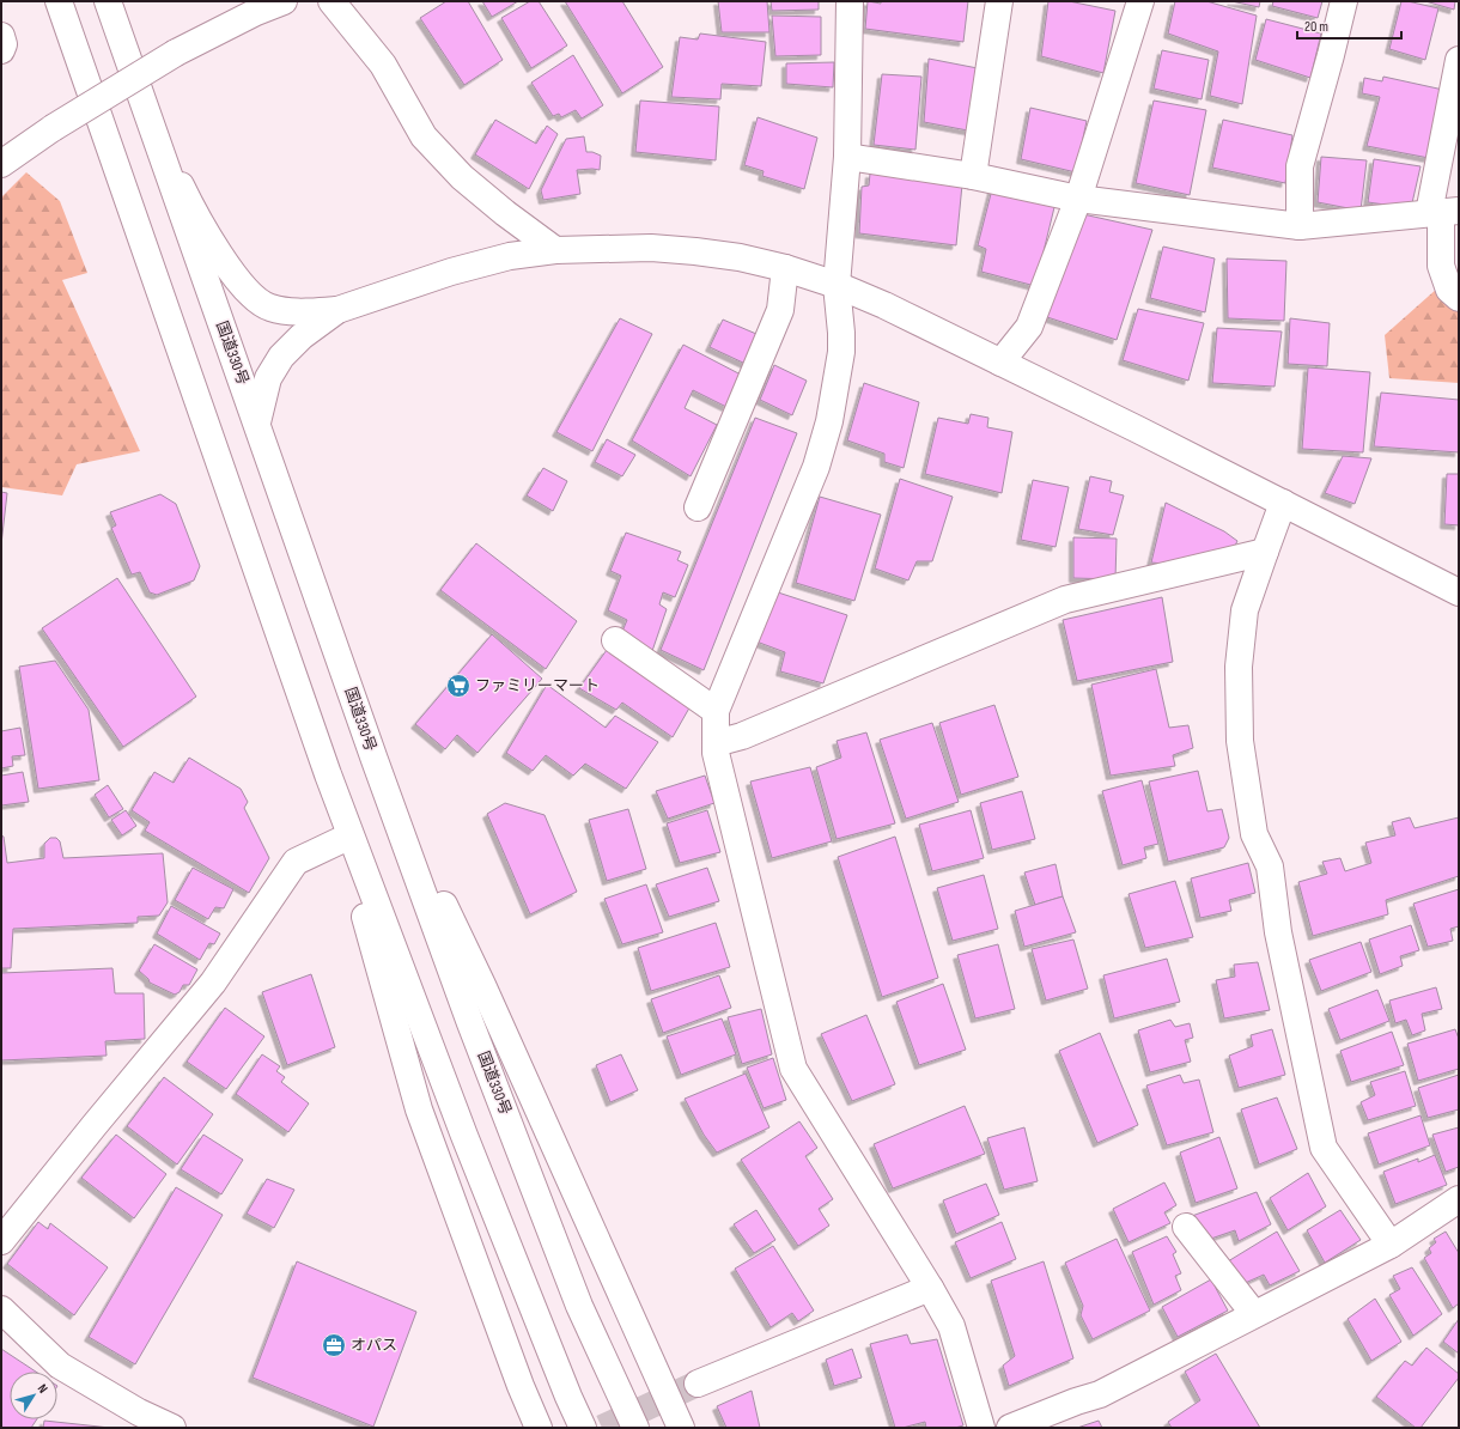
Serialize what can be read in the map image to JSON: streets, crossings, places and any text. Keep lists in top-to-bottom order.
{
  "streets": {
    "main road": ["国道330号"]
  },
  "places": {
    "supermarket": ["ファミリーマート"],
    "office": ["オパス"]
  },
  "scale_bar": "20 m",
  "north": "top right"
}
